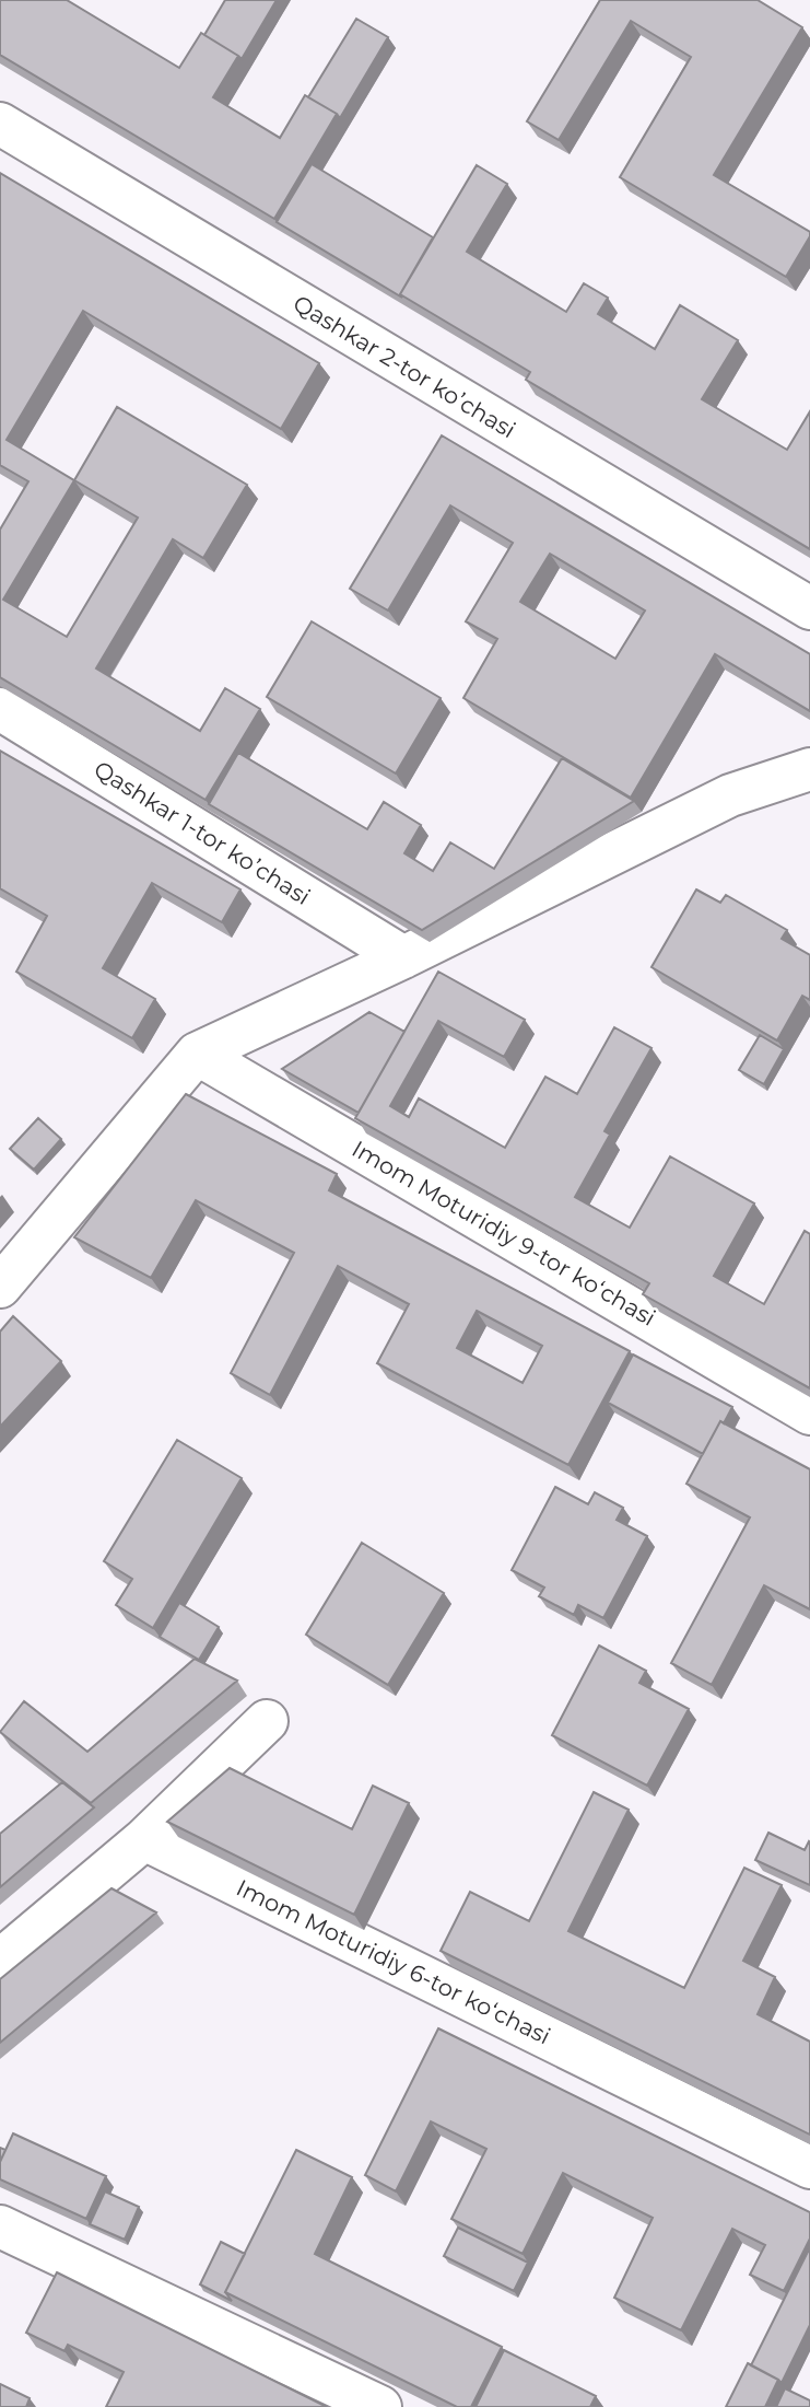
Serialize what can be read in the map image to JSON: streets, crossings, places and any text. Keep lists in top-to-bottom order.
{
  "streets": {
    "street": [
      "Qashkar 2-tor koʼchasi",
      "Qashkar 1-tor koʼchasi",
      "Imom Moturidiy 9-tor koʻchasi",
      "Imom Moturidiy 6-tor koʻchasi"
    ]
  }
}
